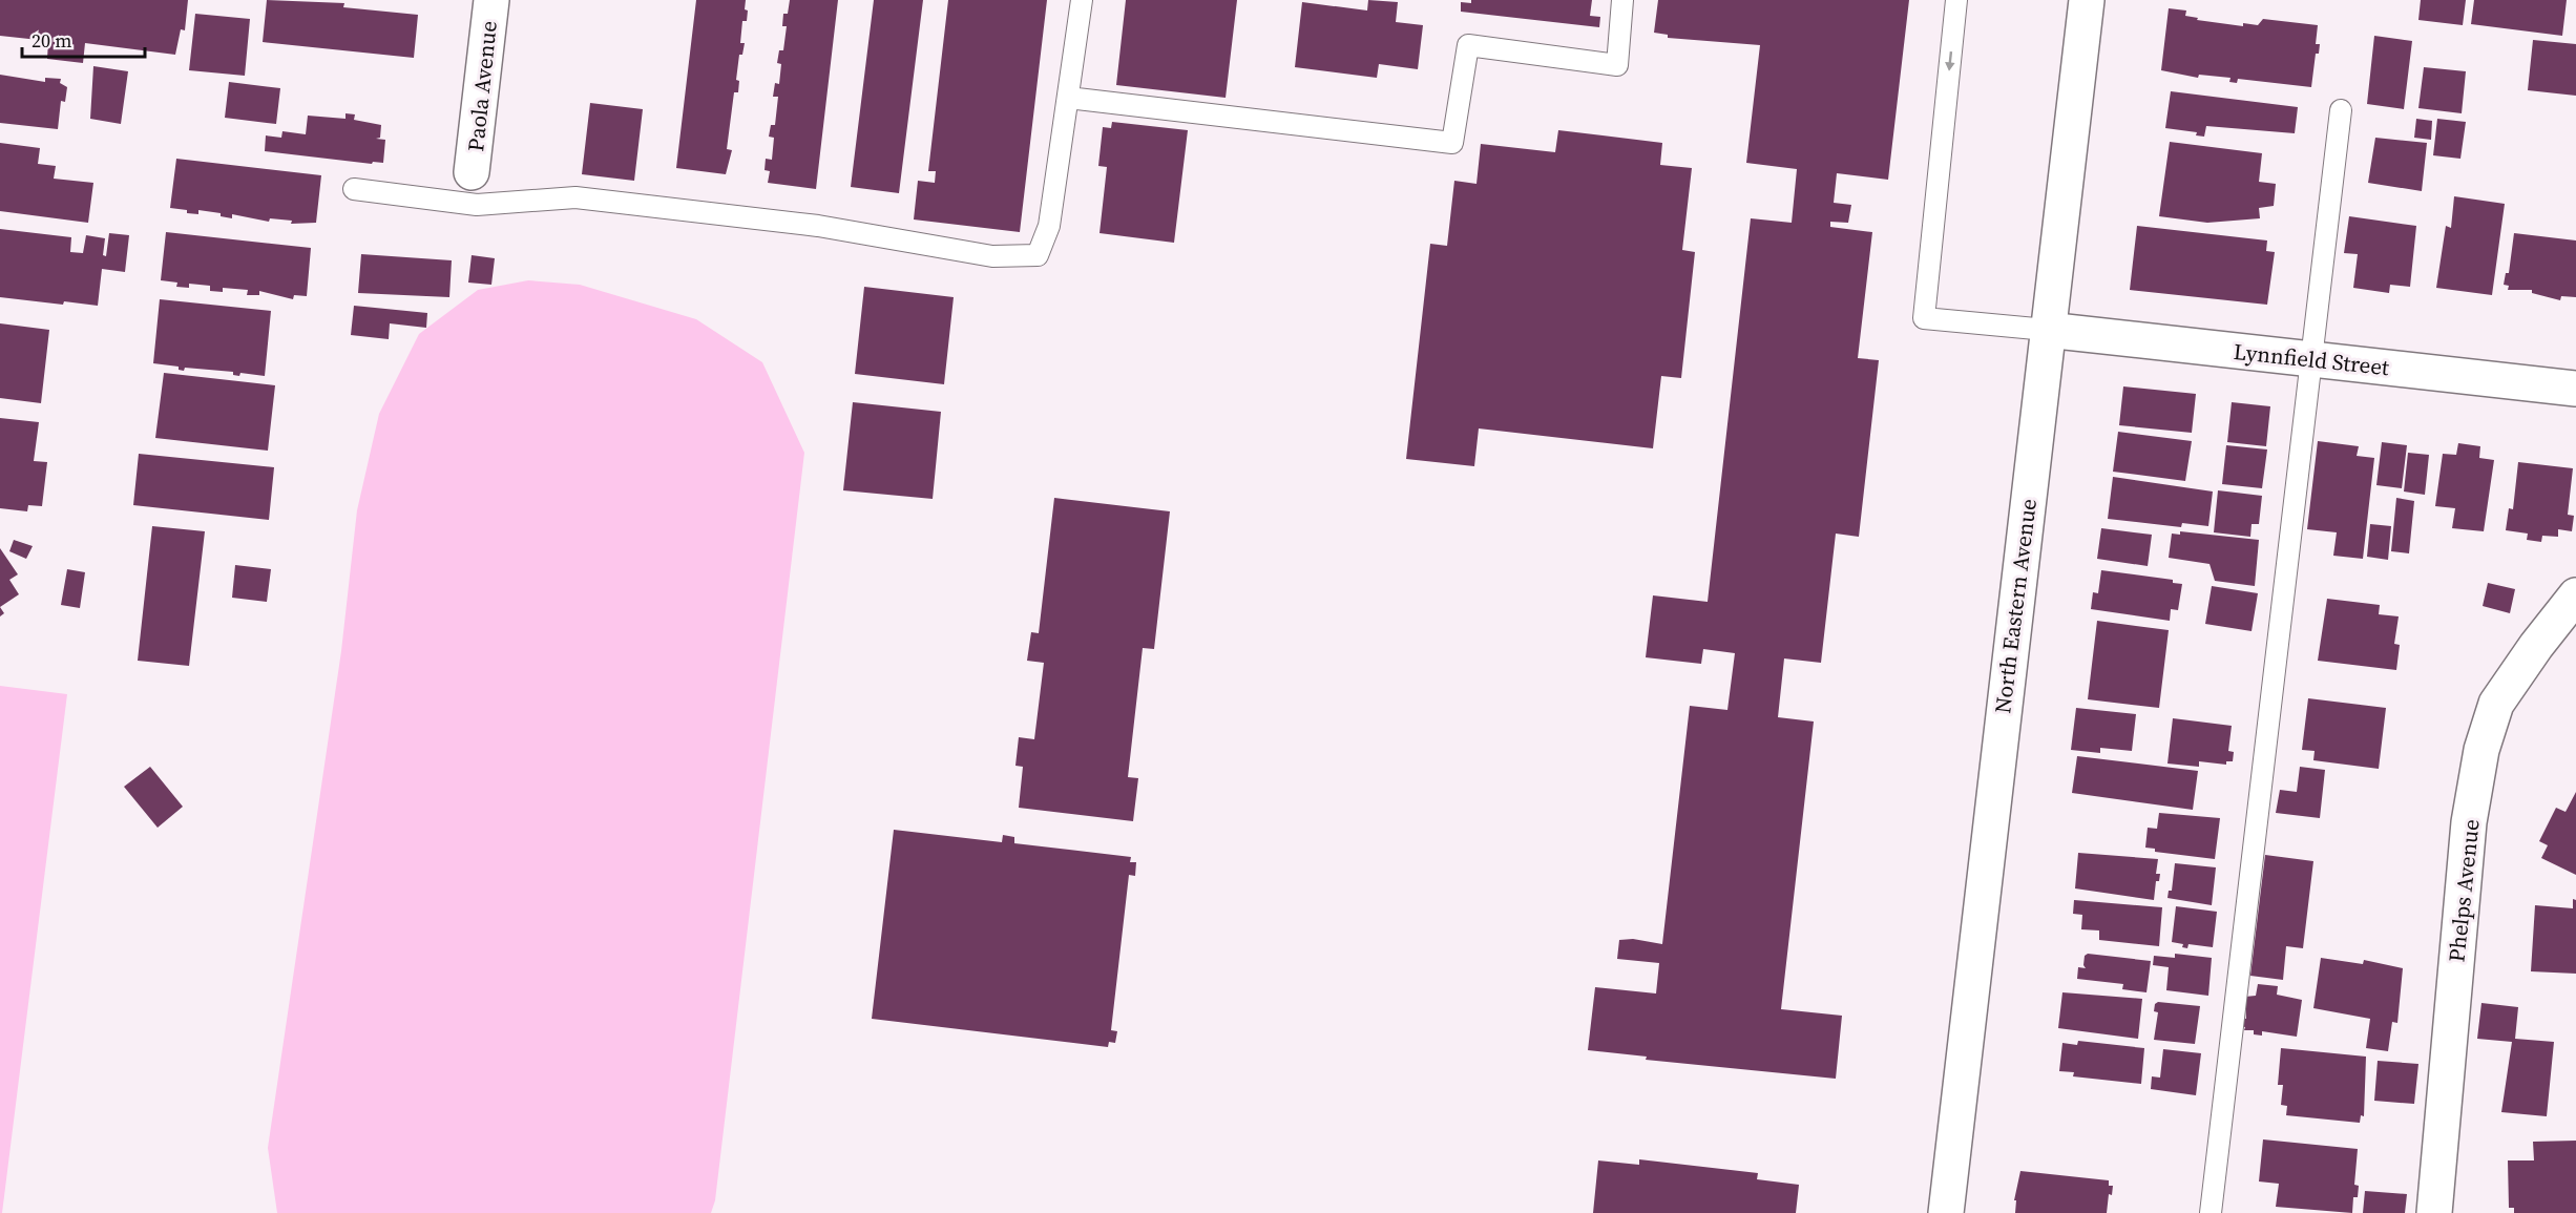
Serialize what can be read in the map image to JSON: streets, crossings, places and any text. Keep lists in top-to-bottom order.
{
  "streets": {
    "street": [
      "Paola Avenue",
      "Lynnfield Street",
      "North Eastern Avenue",
      "Phelps Avenue"
    ]
  },
  "crossings": [
    ["Lynnfield Street", "North Eastern Avenue"]
  ],
  "scale_bar": "20 m"
}
